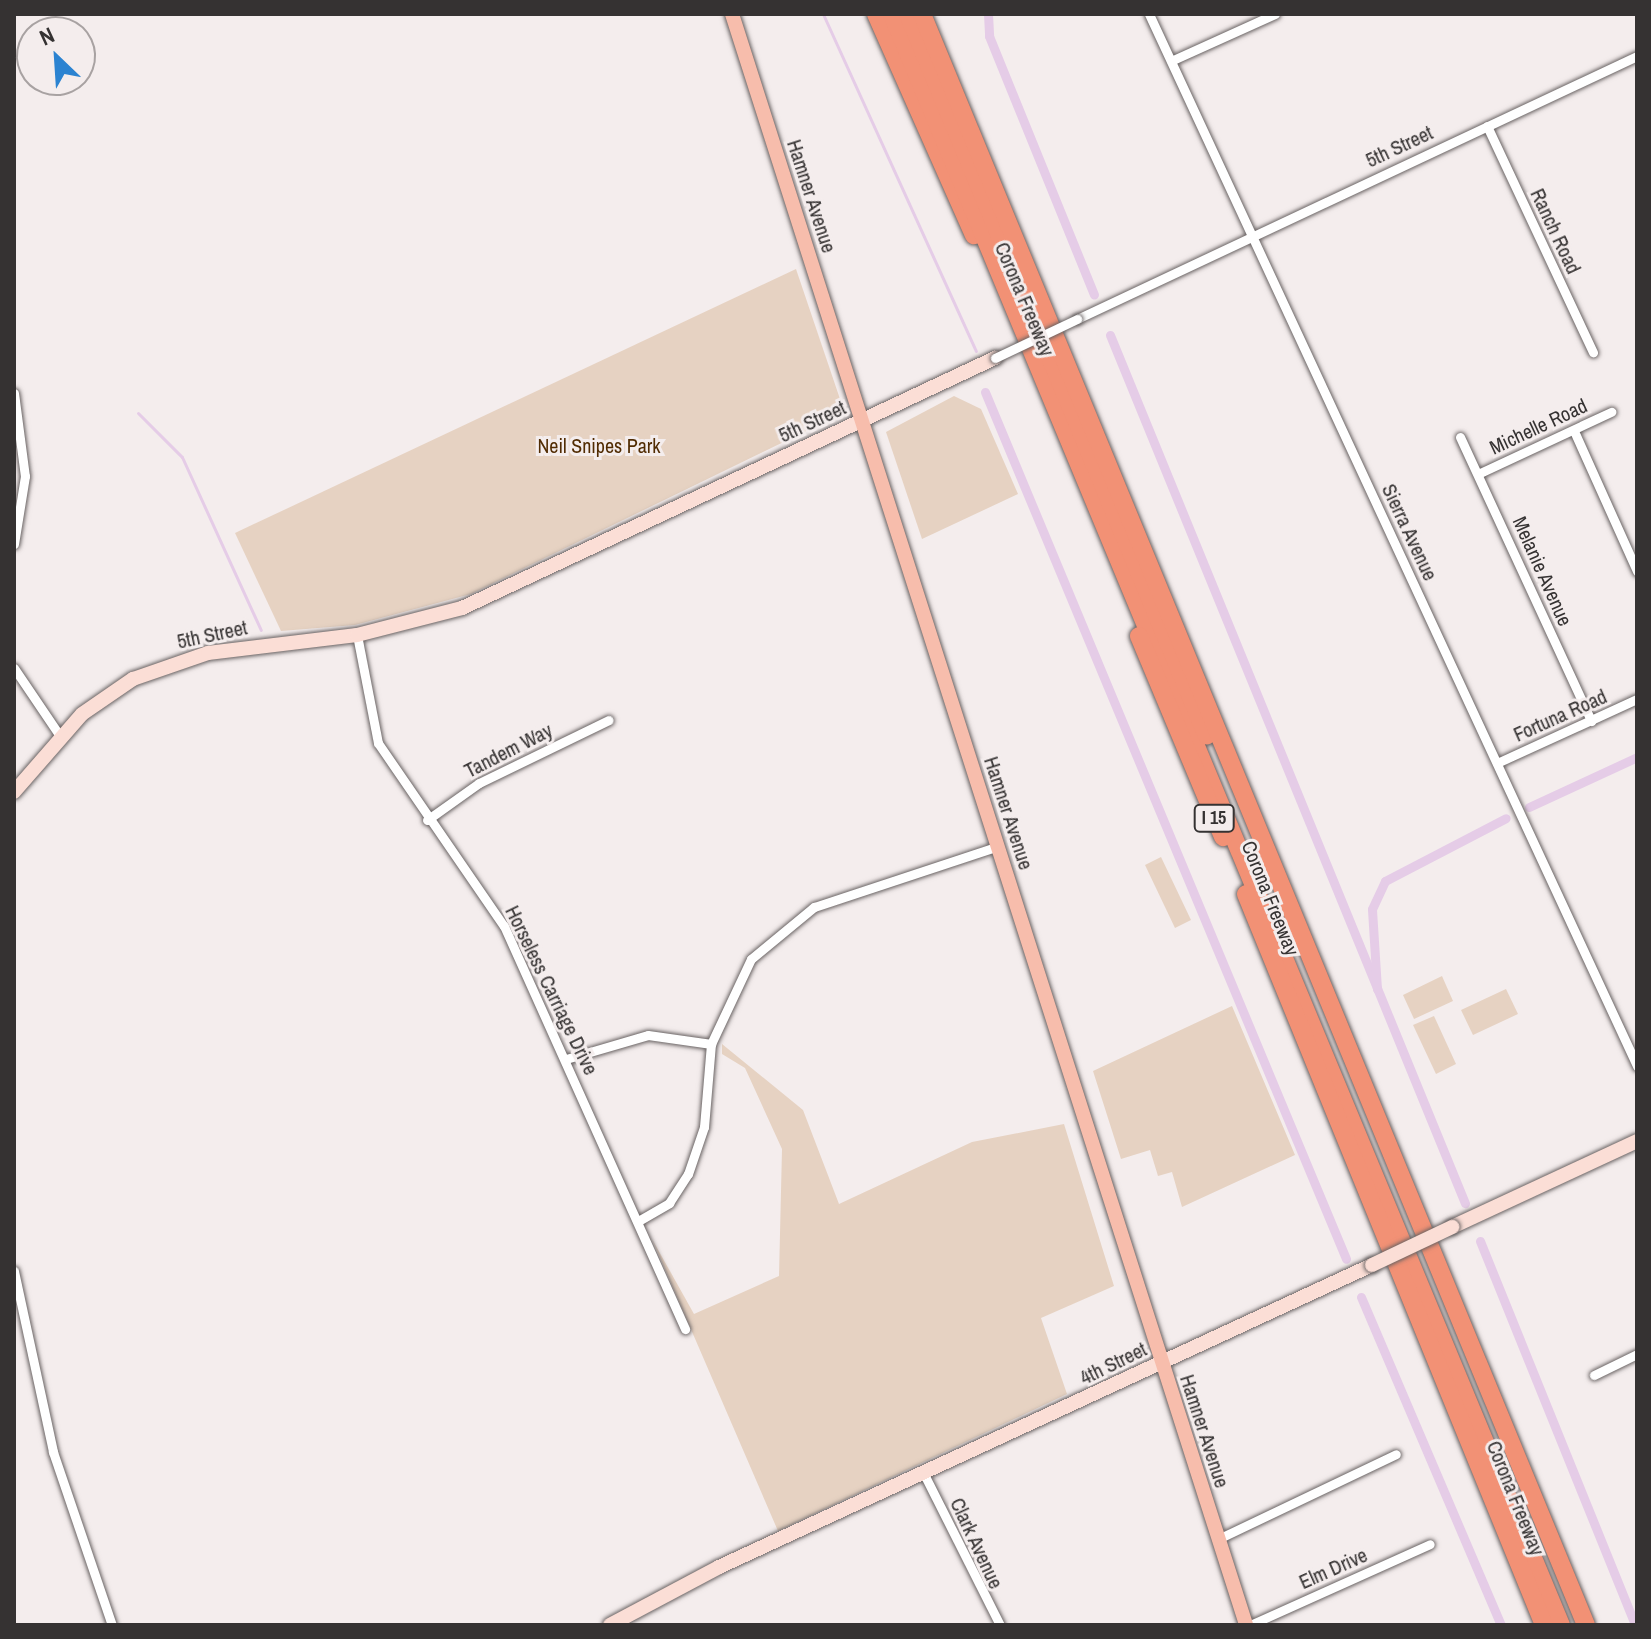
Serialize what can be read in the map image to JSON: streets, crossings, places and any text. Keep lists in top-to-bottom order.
{
  "streets": {
    "highway": ["Corona Freeway", "I 15"],
    "main road": ["Hamner Avenue"],
    "street": [
      "5th Street",
      "Ranch Road",
      "Michelle Road",
      "Sierra Avenue",
      "Melanie Avenue",
      "Fortuna Road",
      "Tandem Way",
      "Horseless Carriage Drive",
      "4th Street",
      "Clark Avenue",
      "Elm Drive"
    ]
  },
  "crossings": [
    ["5th Street", "Hamner Avenue"],
    ["5th Street", "Ranch Road"],
    ["5th Street", "Sierra Avenue"],
    ["5th Street", "Horseless Carriage Drive"],
    ["Hamner Avenue", "4th Street"],
    ["Hamner Avenue", "Elm Drive"],
    ["Corona Freeway", "I 15"],
    ["Michelle Road", "Melanie Avenue"],
    ["Sierra Avenue", "Fortuna Road"],
    ["Melanie Avenue", "Fortuna Road"],
    ["Tandem Way", "Horseless Carriage Drive"],
    ["4th Street", "Clark Avenue"]
  ],
  "parks": ["Neil Snipes Park"],
  "north": "top left"
}
